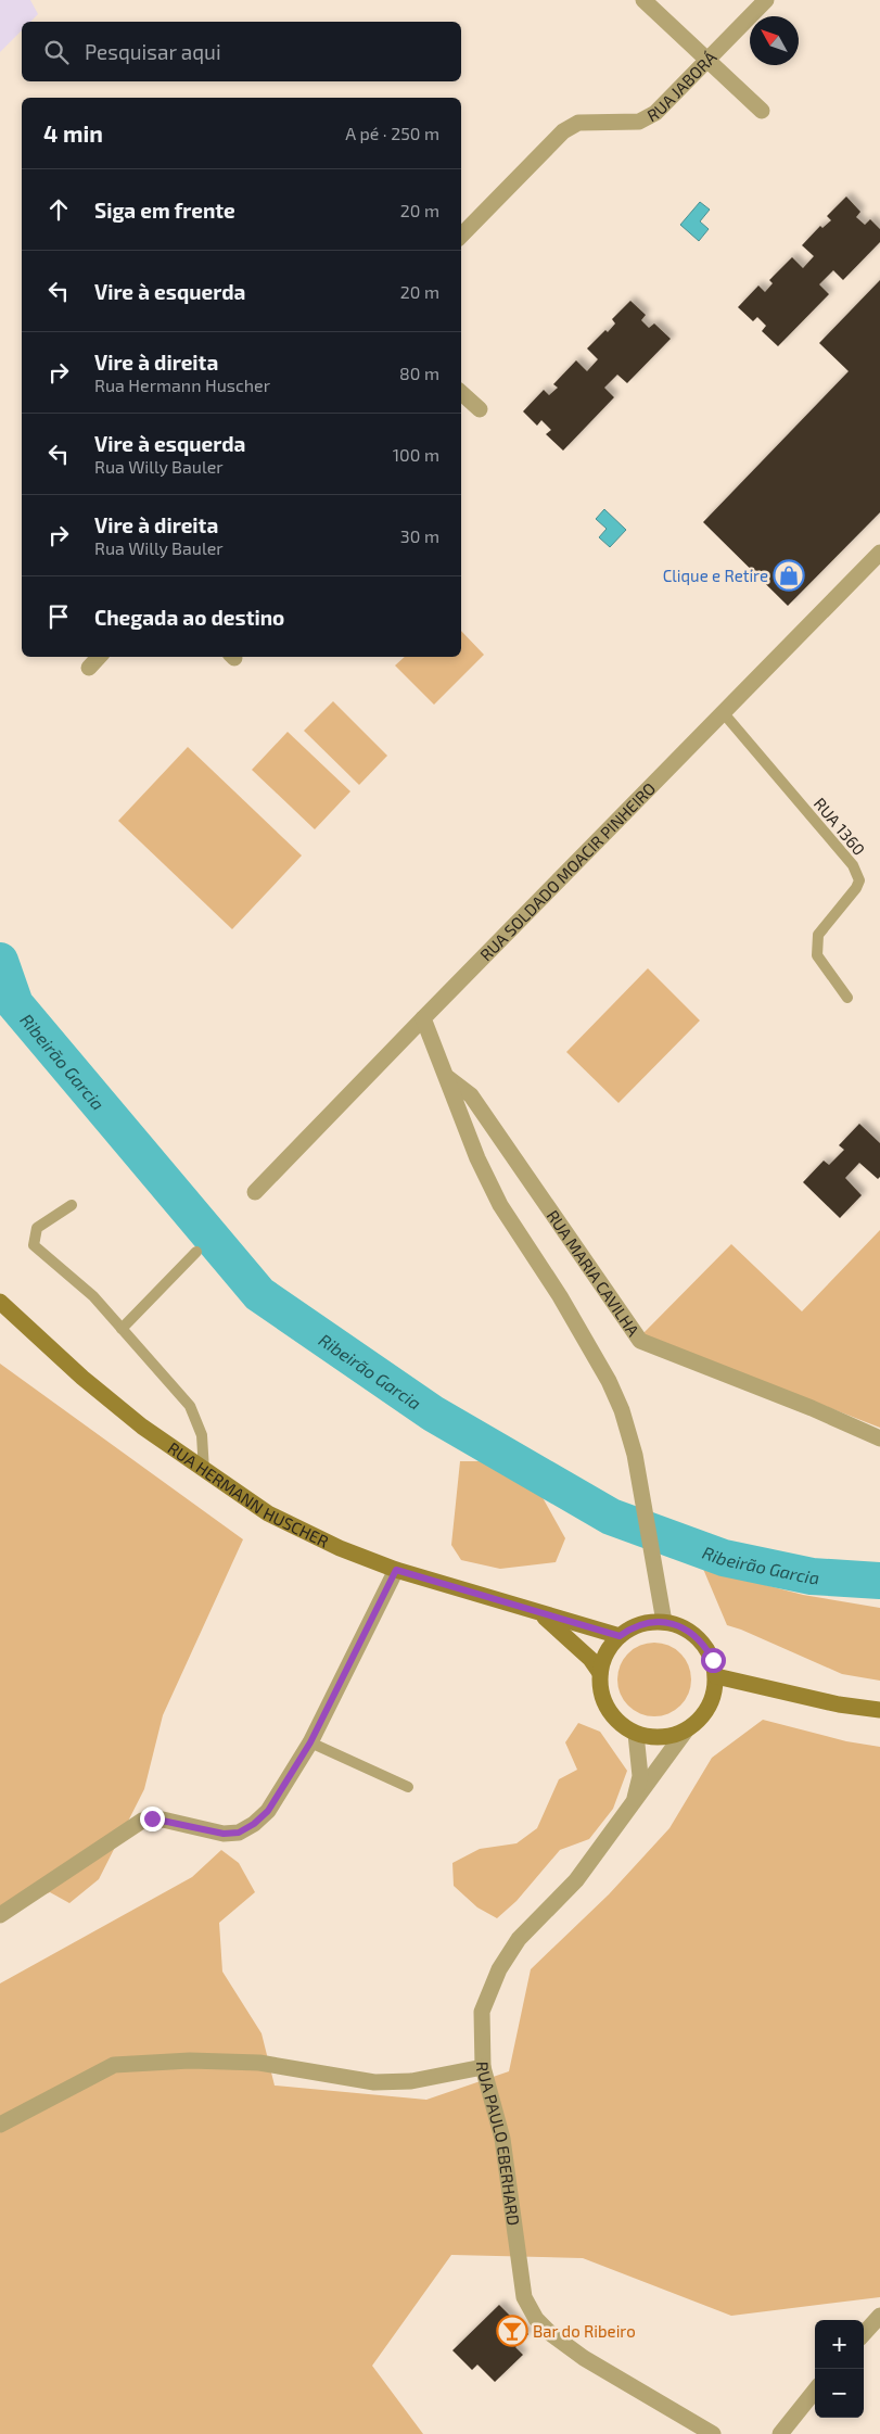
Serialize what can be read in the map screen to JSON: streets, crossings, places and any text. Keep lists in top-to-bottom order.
{
  "streets": {
    "main road": ["RUA HERMANN HUSCHER"],
    "street": [
      "RUA JABORÁ",
      "RUA SOLDADO MOACIR PINHEIRO",
      "RUA MARIA CAVILHA",
      "RUA PAULO EBERHARD"
    ],
    "lane": ["RUA 1360"]
  },
  "crossings": [
    ["RUA 1360", "RUA SOLDADO MOACIR PINHEIRO"],
    ["RUA HERMANN HUSCHER", "RUA PAULO EBERHARD"]
  ],
  "water": ["Ribeirão Garcia"],
  "places": {
    "shop": ["Clique e Retire"],
    "bar": ["Bar do Ribeiro"]
  },
  "north": "top left",
  "page": {
    "search": "Pesquisar aqui",
    "heading": ["4 min", "A pé · 250 m"],
    "list": [
      ["Siga em frente", "20 m"],
      ["Vire à esquerda", "20 m"],
      ["Vire à direita", "Rua Hermann Huscher", "80 m"],
      ["Vire à esquerda", "Rua Willy Bauler", "100 m"],
      ["Vire à direita", "Rua Willy Bauler", "30 m"],
      "Chegada ao destino"
    ],
    "map_buttons": ["+", "−"]
  }
}
